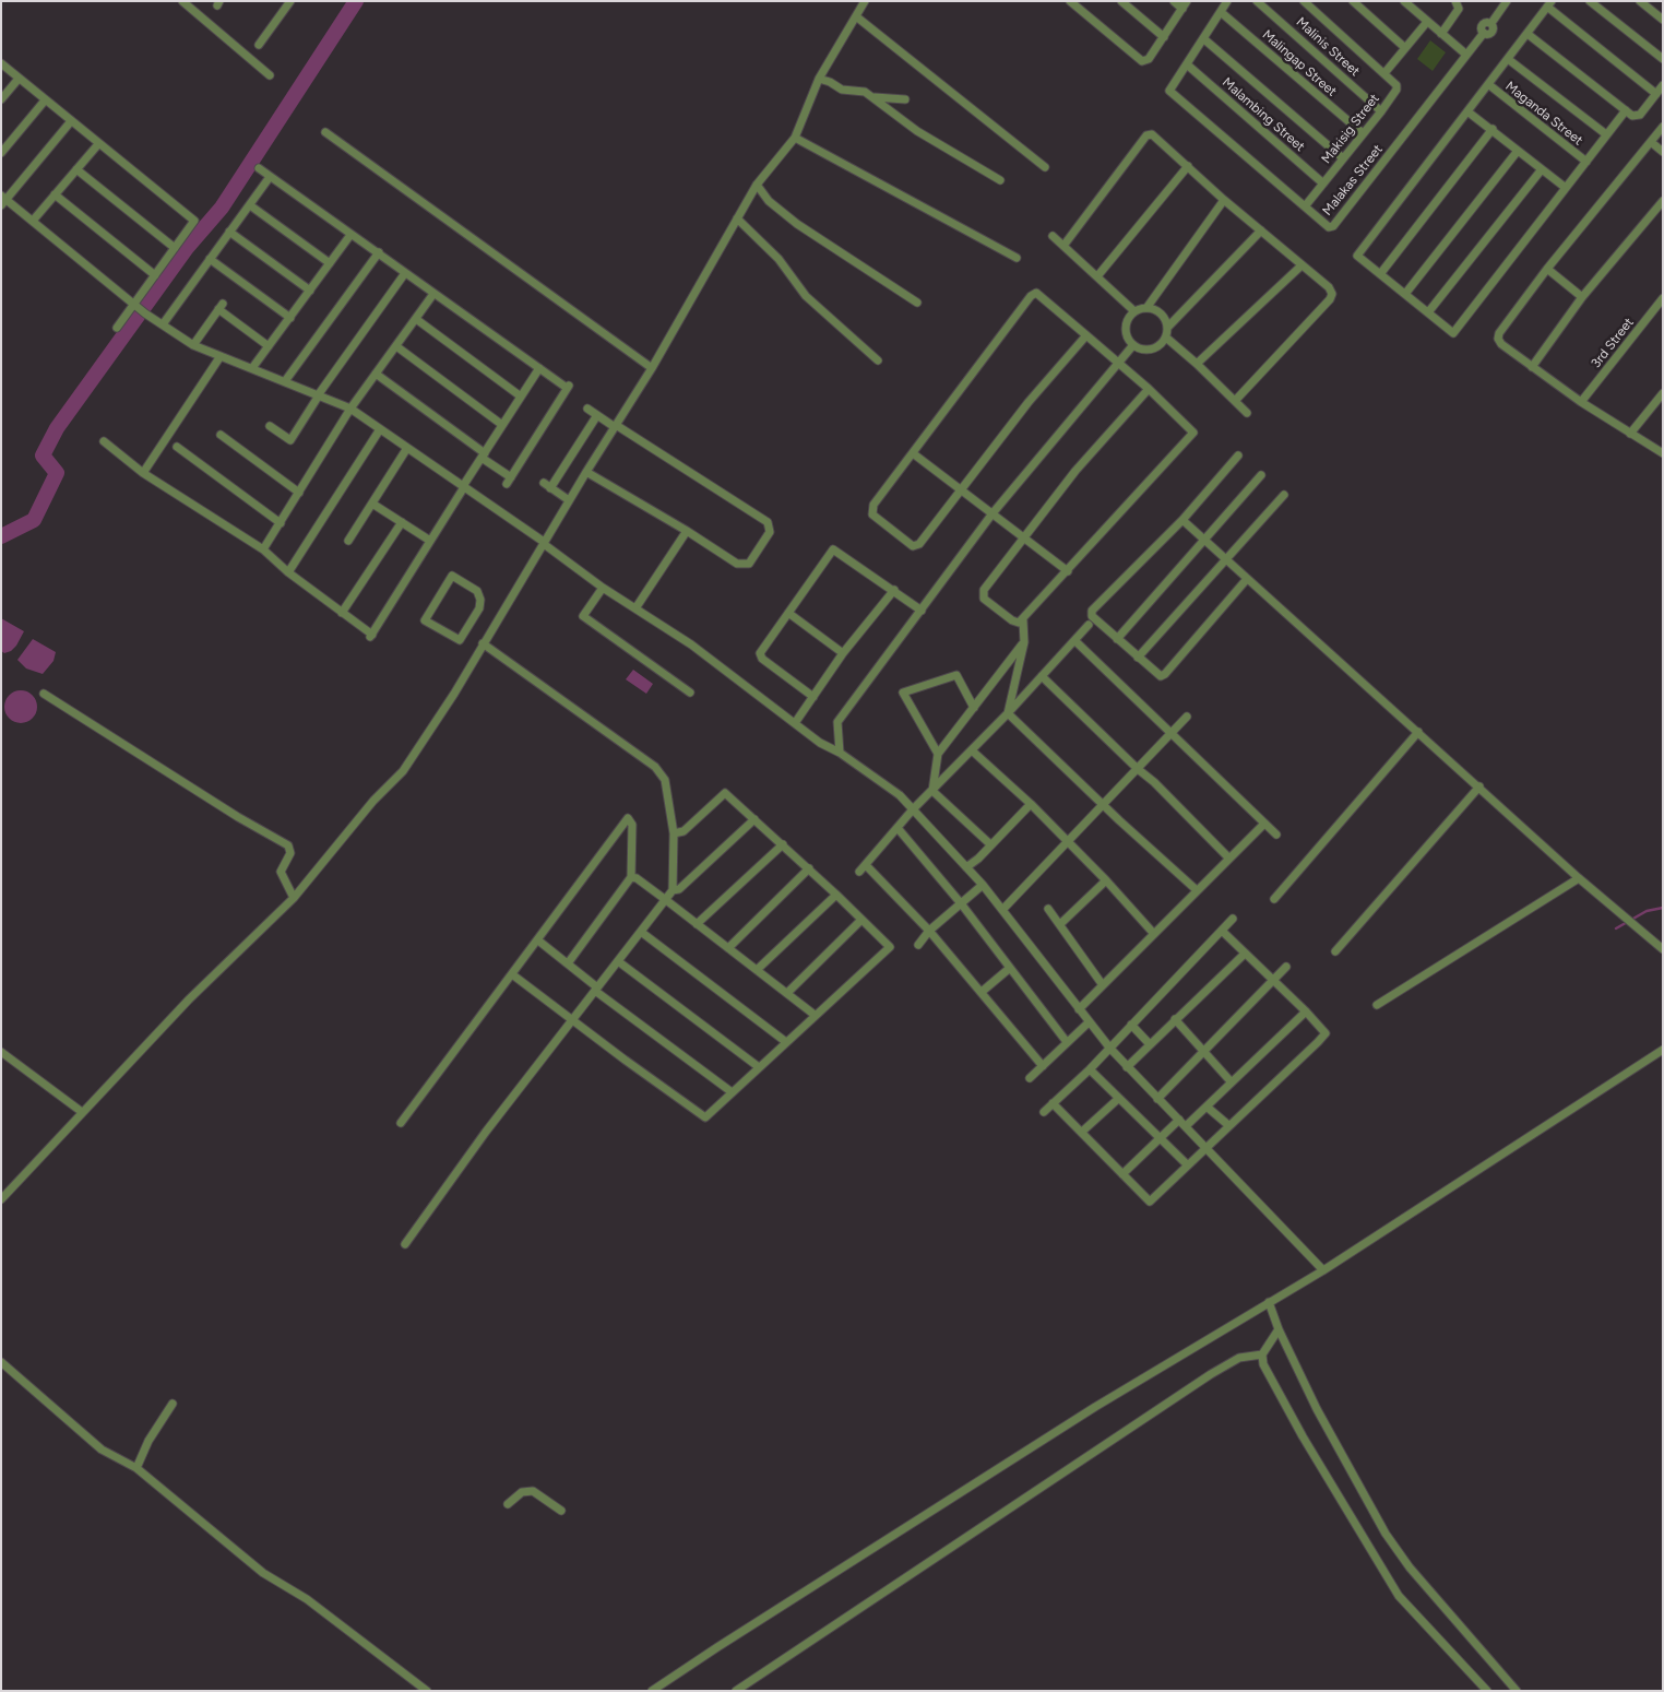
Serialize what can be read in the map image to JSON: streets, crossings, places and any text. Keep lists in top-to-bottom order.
{
  "streets": {
    "street": [
      "Malinis Street",
      "Malingap Street",
      "Maganda Street",
      "Malambing Street",
      "Makisig Street",
      "Malakas Street",
      "3rd Street"
    ]
  },
  "crossings": [
    ["Malinis Street", "Makisig Street"],
    ["Malingap Street", "Makisig Street"],
    ["Malambing Street", "Makisig Street"],
    ["Malambing Street", "Malakas Street"],
    ["Makisig Street", "Malakas Street"]
  ]
}
